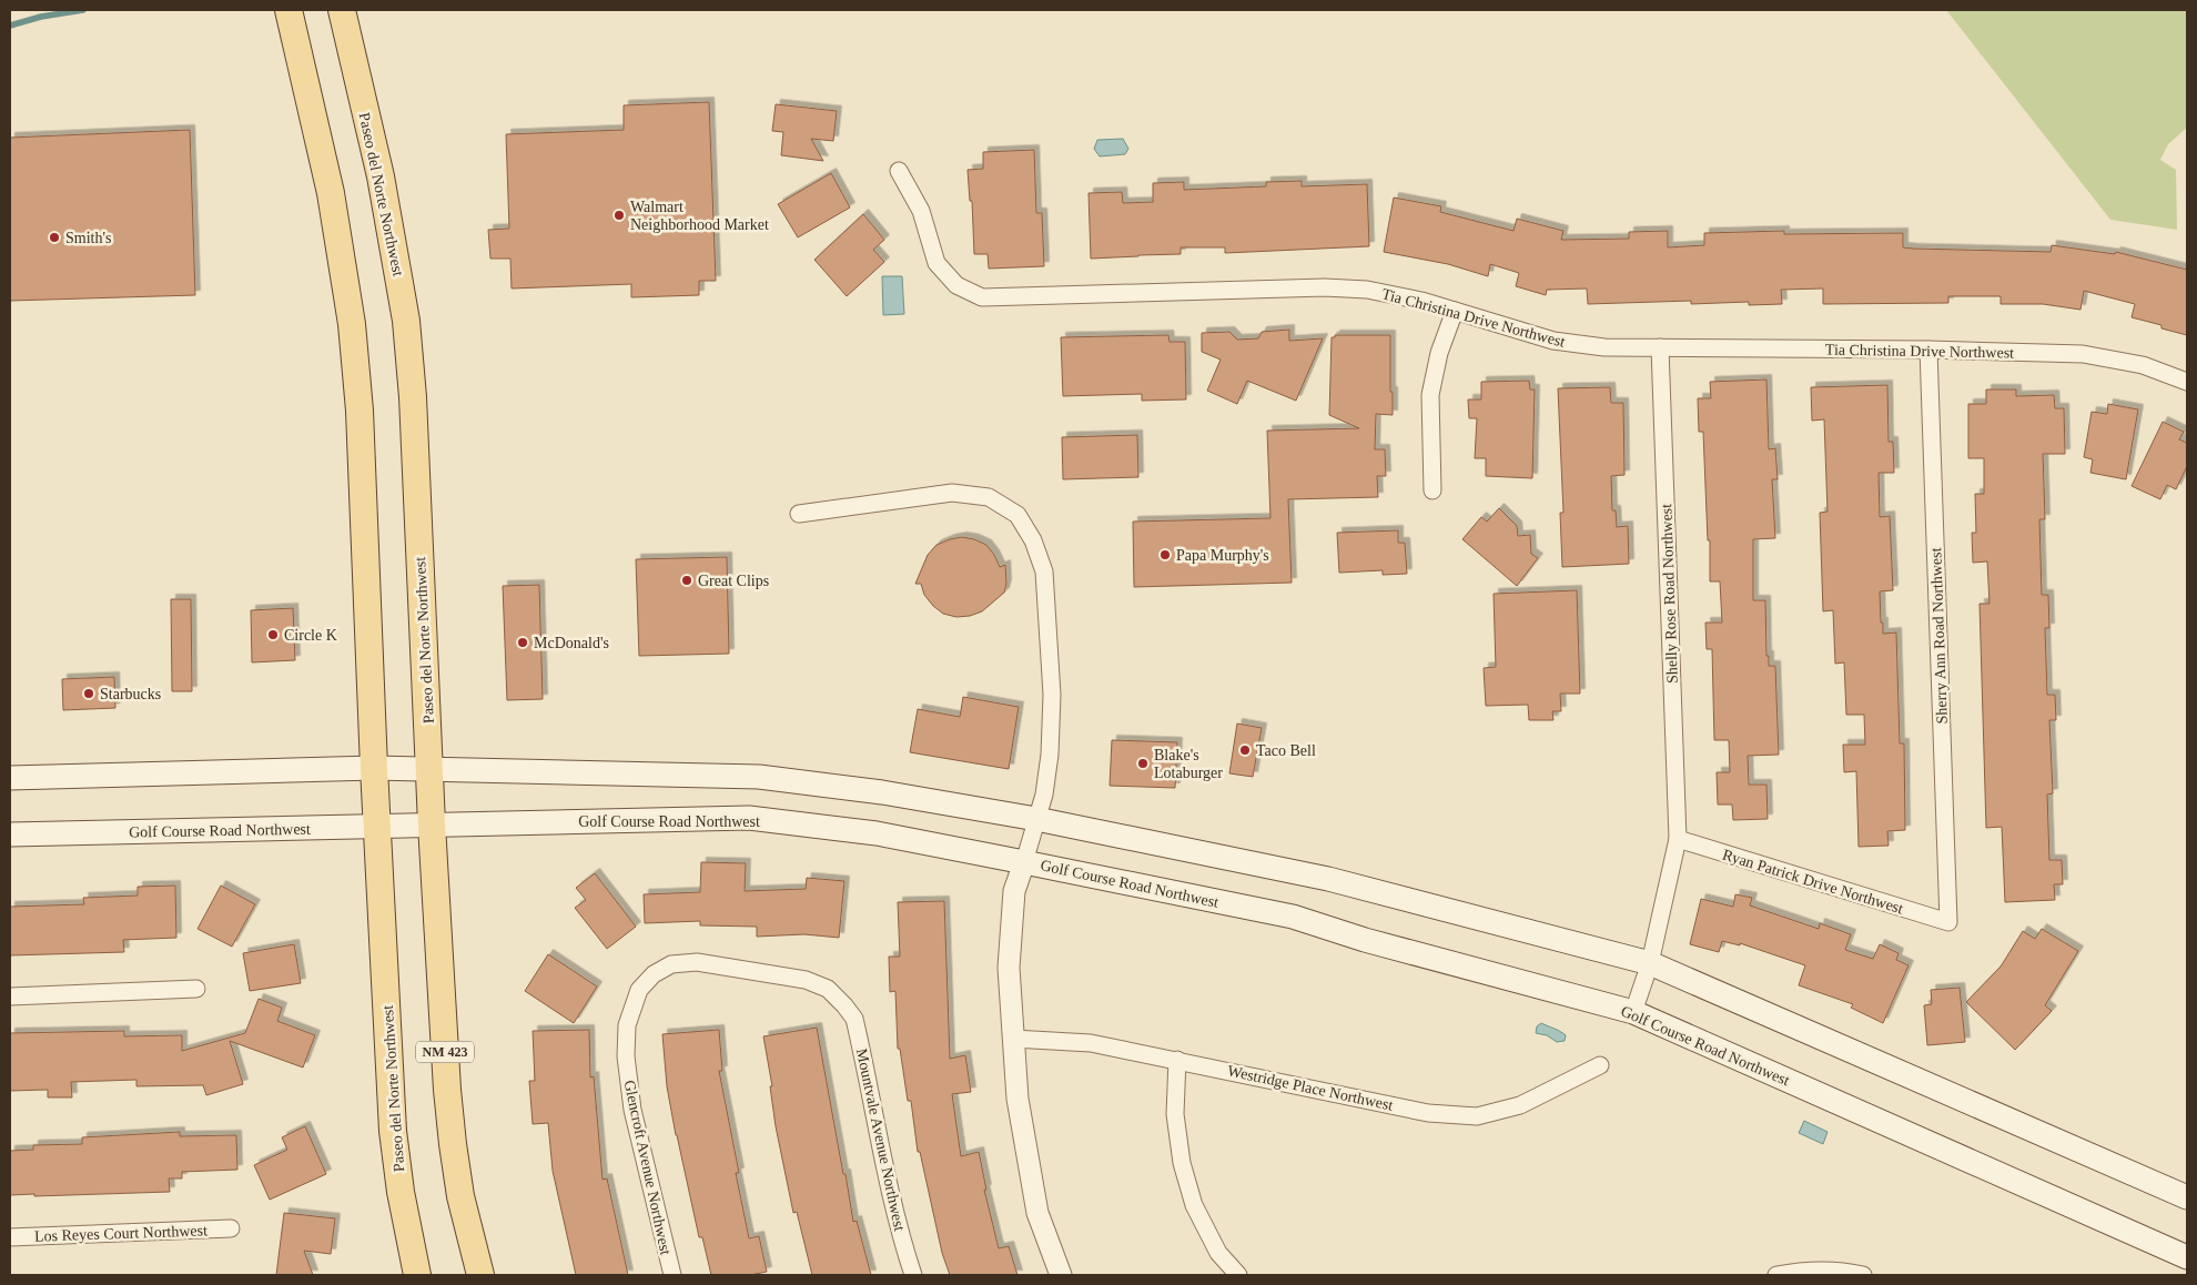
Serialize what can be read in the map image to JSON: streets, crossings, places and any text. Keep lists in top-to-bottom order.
{
  "streets": {
    "main road": ["Paseo del Norte Northwest", "Golf Course Road Northwest", "NM 423"],
    "street": [
      "Tia Christina Drive Northwest",
      "Shelly Rose Road Northwest",
      "Sherry Ann Road Northwest",
      "Ryan Patrick Drive Northwest",
      "Westridge Place Northwest",
      "Mountvale Avenue Northwest",
      "Glencroft Avenue Northwest",
      "Los Reyes Court Northwest"
    ]
  },
  "crossings": [
    ["Paseo del Norte Northwest", "Golf Course Road Northwest"],
    ["Tia Christina Drive Northwest", "Shelly Rose Road Northwest"],
    ["Tia Christina Drive Northwest", "Sherry Ann Road Northwest"],
    ["Shelly Rose Road Northwest", "Ryan Patrick Drive Northwest"],
    ["Sherry Ann Road Northwest", "Ryan Patrick Drive Northwest"],
    ["Mountvale Avenue Northwest", "Glencroft Avenue Northwest"]
  ],
  "places": [
    "Walmart Neighborhood Market",
    "Smith's",
    "Papa Murphy's",
    "Great Clips",
    "Circle K",
    "McDonald's",
    "Starbucks",
    "Taco Bell",
    "Blake's Lotaburger"
  ]
}
